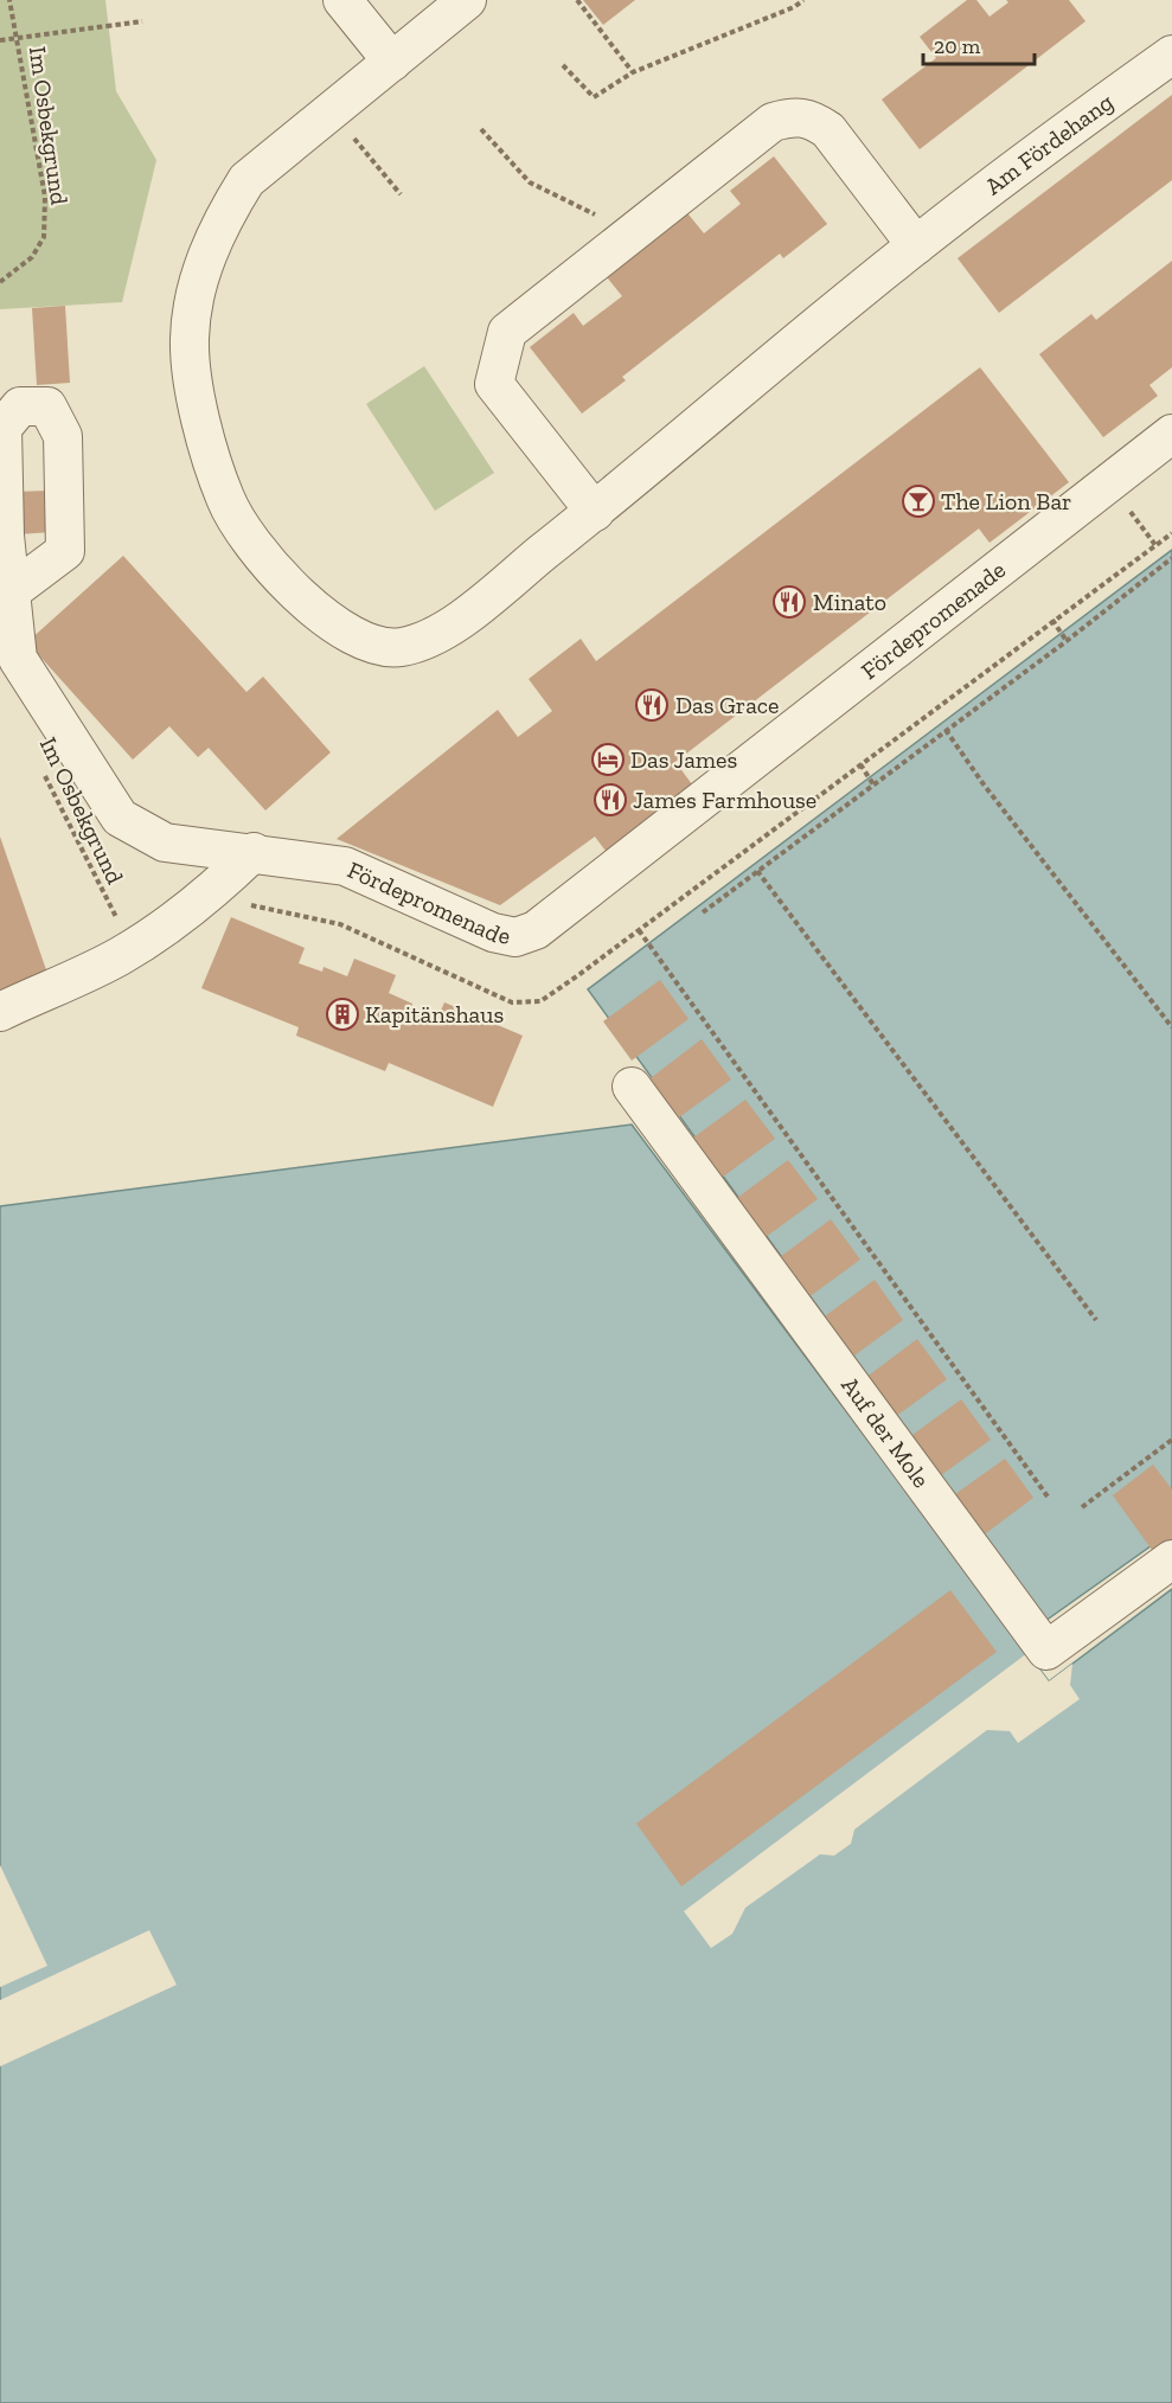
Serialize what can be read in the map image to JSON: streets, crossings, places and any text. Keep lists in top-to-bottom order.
{
  "streets": {
    "street": ["Am Fördehang", "Fördepromenade", "Auf der Mole"],
    "path": ["Im Osbekgrund"]
  },
  "places": {
    "bar": ["The Lion Bar"],
    "restaurant": ["Minato", "Das Grace", "James Farmhouse"],
    "hotel": ["Das James"],
    "building": ["Kapitänshaus"]
  },
  "scale_bar": "20 m"
}
